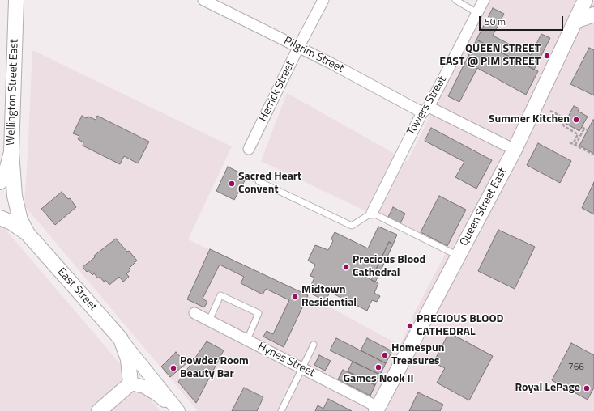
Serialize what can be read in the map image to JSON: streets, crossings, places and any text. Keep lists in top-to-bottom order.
{
  "streets": {
    "main road": ["Wellington Street East", "Queen Street East", "East Street"],
    "street": [
      "Pilgrim Street",
      "Herrick Street",
      "Towers Street",
      "Hynes Street"
    ]
  },
  "crossings": [
    ["Pilgrim Street", "Herrick Street"],
    ["Pilgrim Street", "Towers Street"],
    ["Pilgrim Street", "Queen Street East"],
    ["Wellington Street East", "East Street"],
    ["Queen Street East", "Hynes Street"]
  ],
  "places": [
    "QUEEN STREET EAST @ PIM STREET",
    "Summer Kitchen",
    "Sacred Heart Convent",
    "Precious Blood Cathedral",
    "Midtown Residential",
    "PRECIOUS BLOOD CATHEDRAL",
    "Homespun Treasures",
    "Games Nook II",
    "Powder Room Beauty Bar",
    "Royal LePage"
  ],
  "house_numbers": ["766"],
  "scale_bar": "50 m"
}
